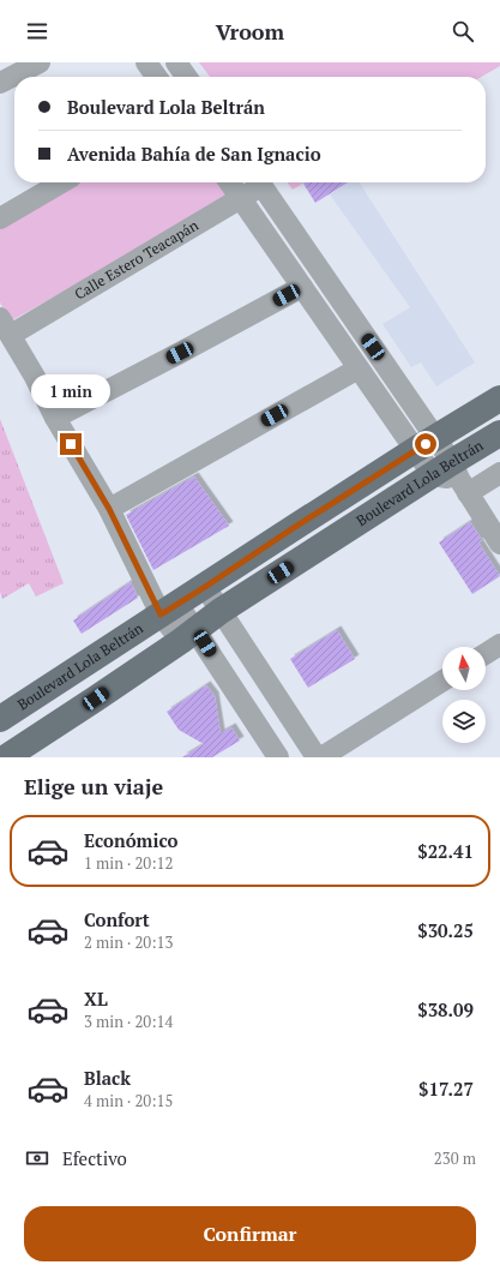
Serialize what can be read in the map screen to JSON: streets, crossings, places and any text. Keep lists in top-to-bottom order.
{
  "streets": {
    "main road": ["Boulevard Lola Beltrán"],
    "street": ["Calle Estero Teacapán"]
  },
  "north": "top",
  "page": {
    "header": "Vroom",
    "banner": ["Boulevard Lola Beltrán", "Avenida Bahía de San Ignacio"],
    "bubble": "1 min",
    "heading": "Elige un viaje",
    "list": [
      {
        "name": "Económico",
        "note": "1 min · 20:12",
        "value": "$22.41"
      },
      {
        "name": "Confort",
        "note": "2 min · 20:13",
        "value": "$30.25"
      },
      {
        "name": "XL",
        "note": "3 min · 20:14",
        "value": "$38.09"
      },
      {
        "name": "Black",
        "note": "4 min · 20:15",
        "value": "$17.27"
      }
    ],
    "pay": ["Efectivo", "230 m"],
    "buttons": "Confirmar"
  }
}
